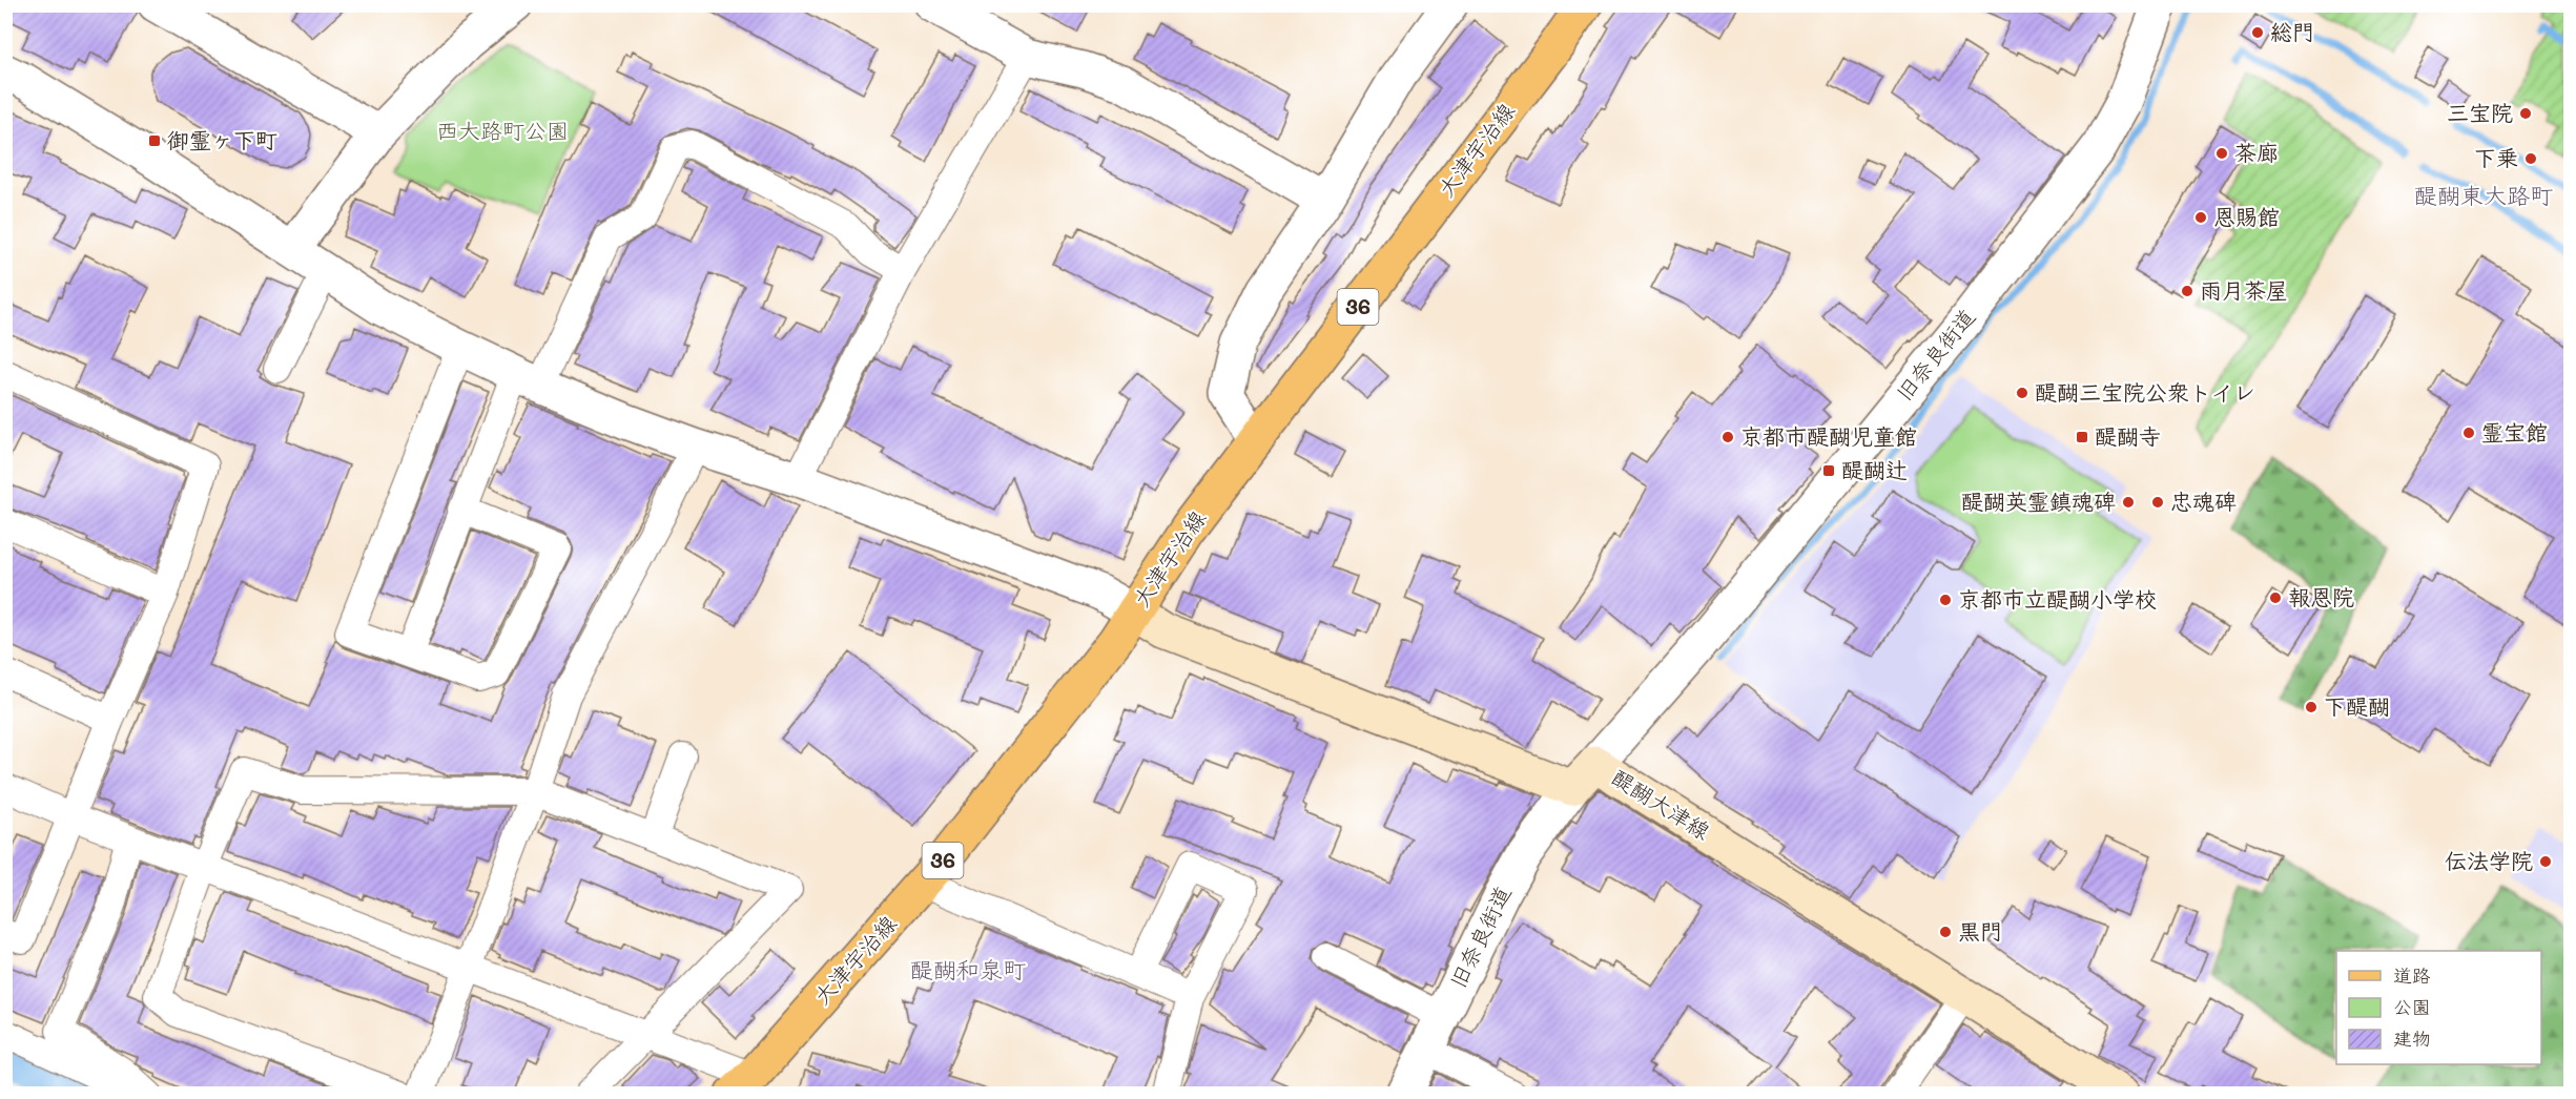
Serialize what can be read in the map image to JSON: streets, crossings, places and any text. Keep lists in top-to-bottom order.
{
  "streets": {
    "main road": ["大津宇治線", "36", "醍醐大津線"],
    "street": ["旧奈良街道"]
  },
  "crossings": [
    ["旧奈良街道", "醍醐大津線"]
  ],
  "districts": ["醍醐東大路町", "醍醐和泉町"],
  "parks": ["西大路町公園"],
  "places": {
    "other": [
      "総門",
      "三宝院",
      "茶廊",
      "下乗",
      "恩賜館",
      "雨月茶屋",
      "醍醐三宝院公衆トイレ",
      "霊宝館",
      "京都市醍醐児童館",
      "醍醐英霊鎮魂碑",
      "忠魂碑",
      "報恩院",
      "京都市立醍醐小学校",
      "下醍醐",
      "伝法学院",
      "黒門"
    ],
    "transit": ["御霊ヶ下町", "醍醐寺", "醍醐辻"]
  },
  "legend": ["道路", "公園", "建物"]
}
